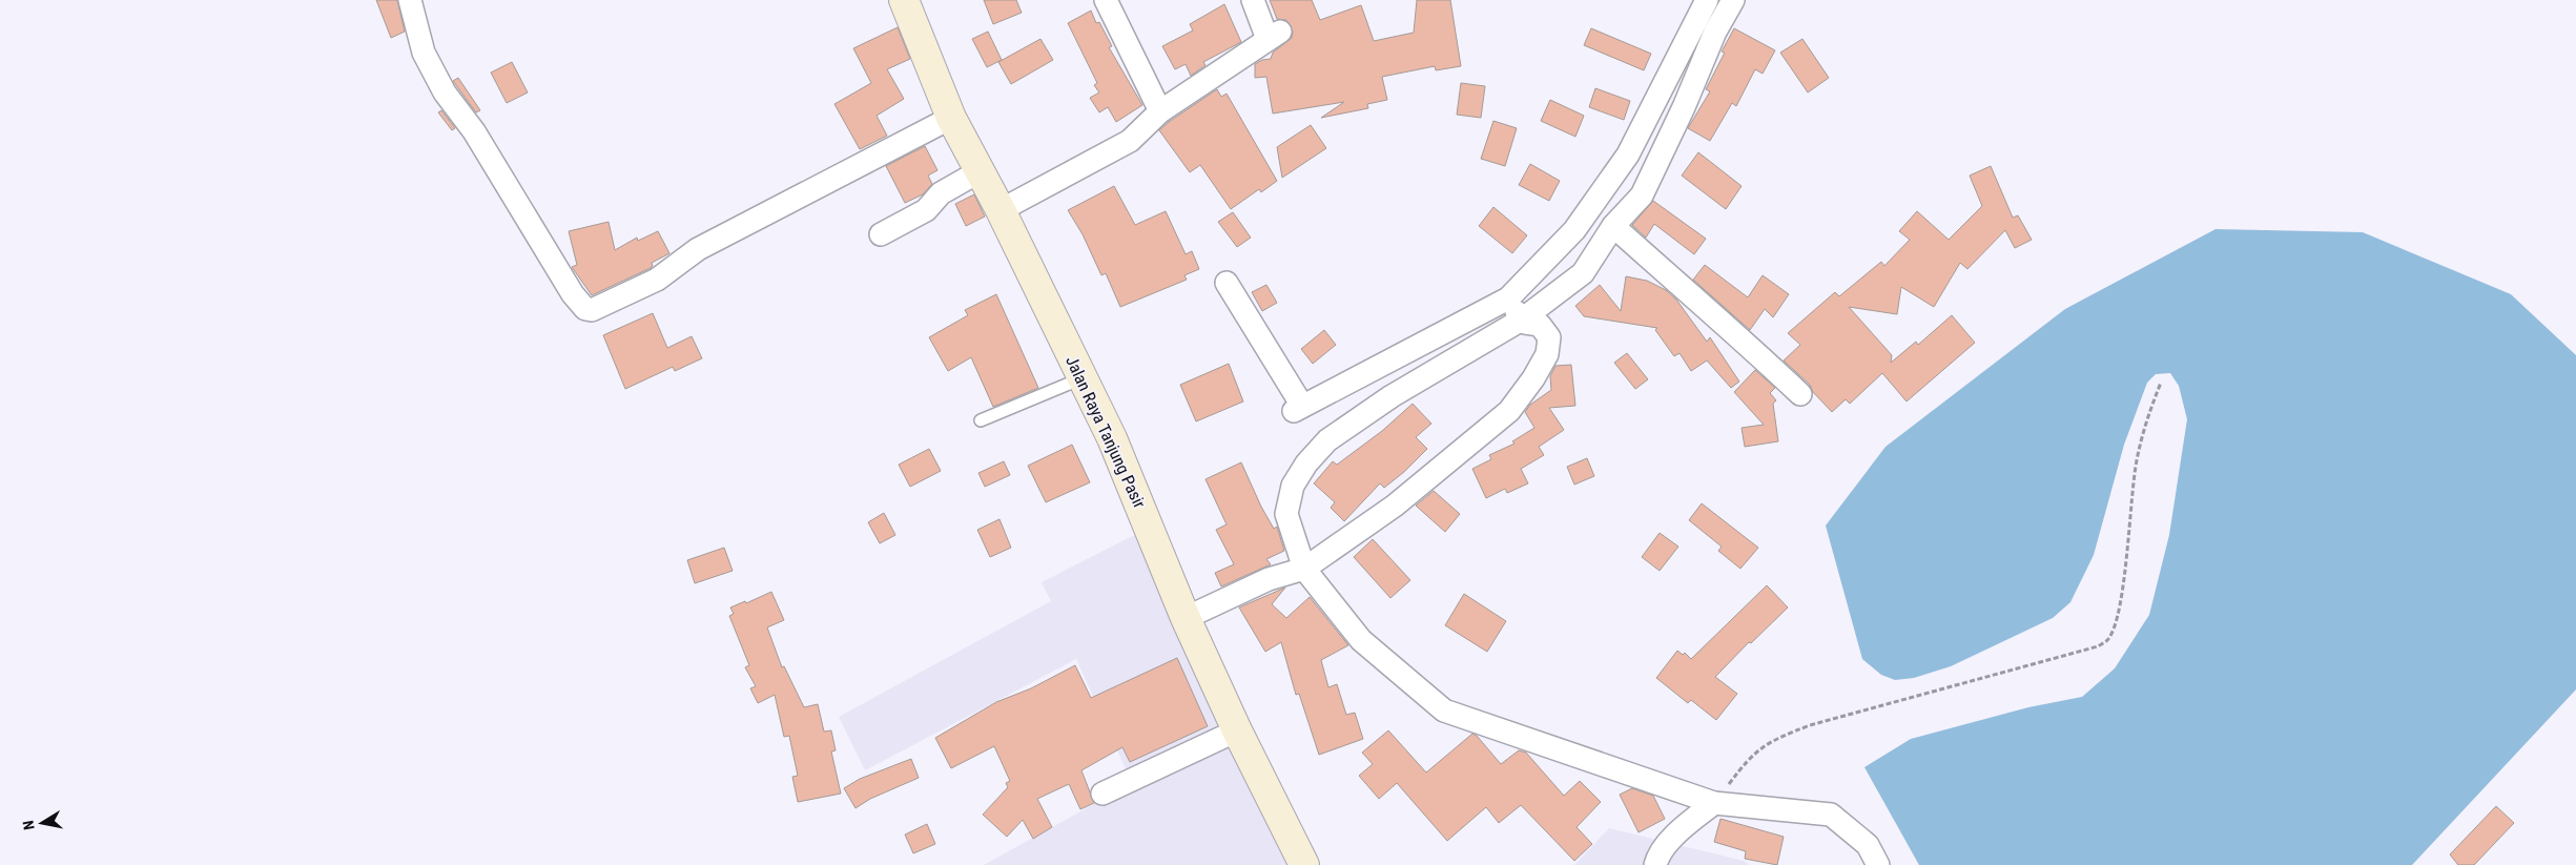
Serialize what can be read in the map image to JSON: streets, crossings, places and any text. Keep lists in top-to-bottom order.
{
  "streets": {
    "street": ["Jalan Raya Tanjung Pasir"]
  },
  "north": "left"
}
